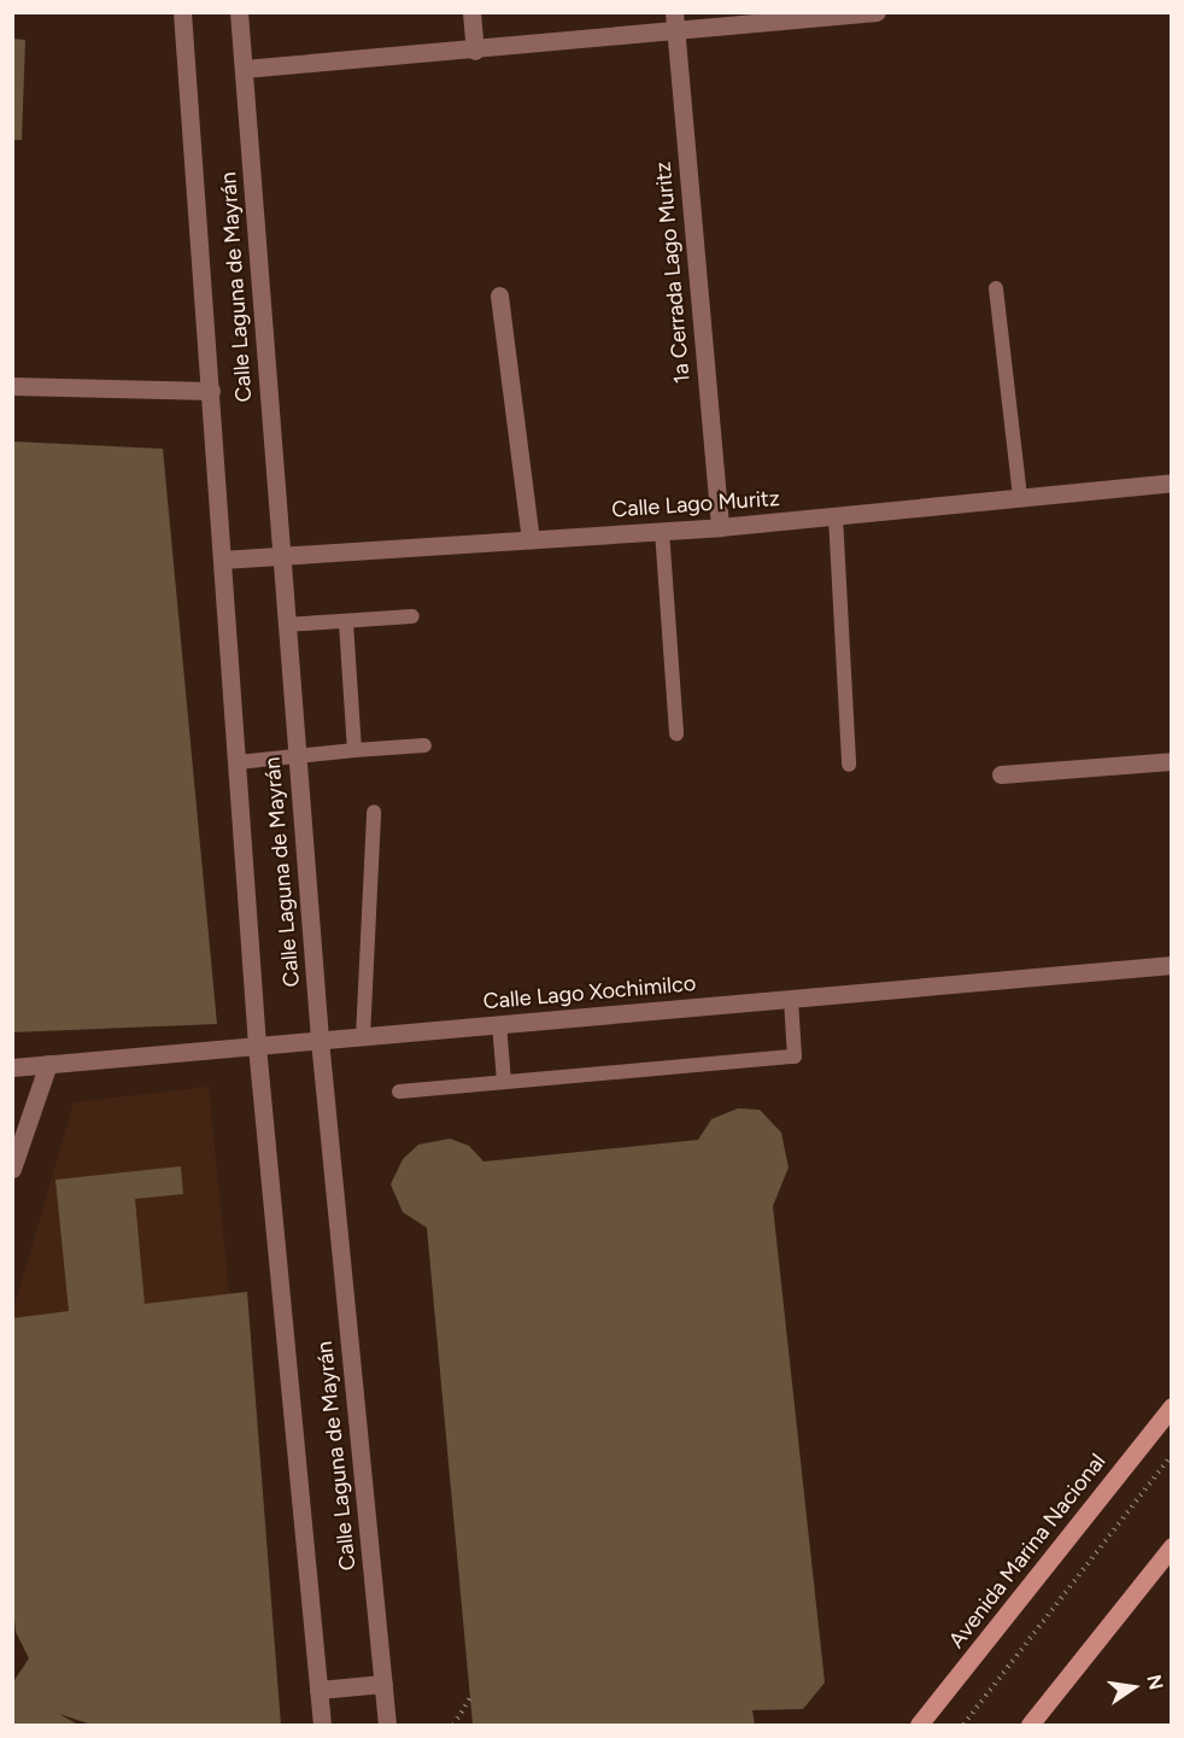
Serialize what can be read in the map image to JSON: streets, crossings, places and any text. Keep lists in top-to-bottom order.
{
  "streets": {
    "main road": ["Avenida Marina Nacional"],
    "street": [
      "1a Cerrada Lago Muritz",
      "Calle Laguna de Mayrán",
      "Calle Lago Muritz",
      "Calle Lago Xochimilco"
    ]
  },
  "crossings": [
    ["1a Cerrada Lago Muritz", "Calle Lago Muritz"],
    ["Calle Laguna de Mayrán", "Calle Lago Muritz"],
    ["Calle Laguna de Mayrán", "Calle Lago Xochimilco"]
  ],
  "north": "right"
}
